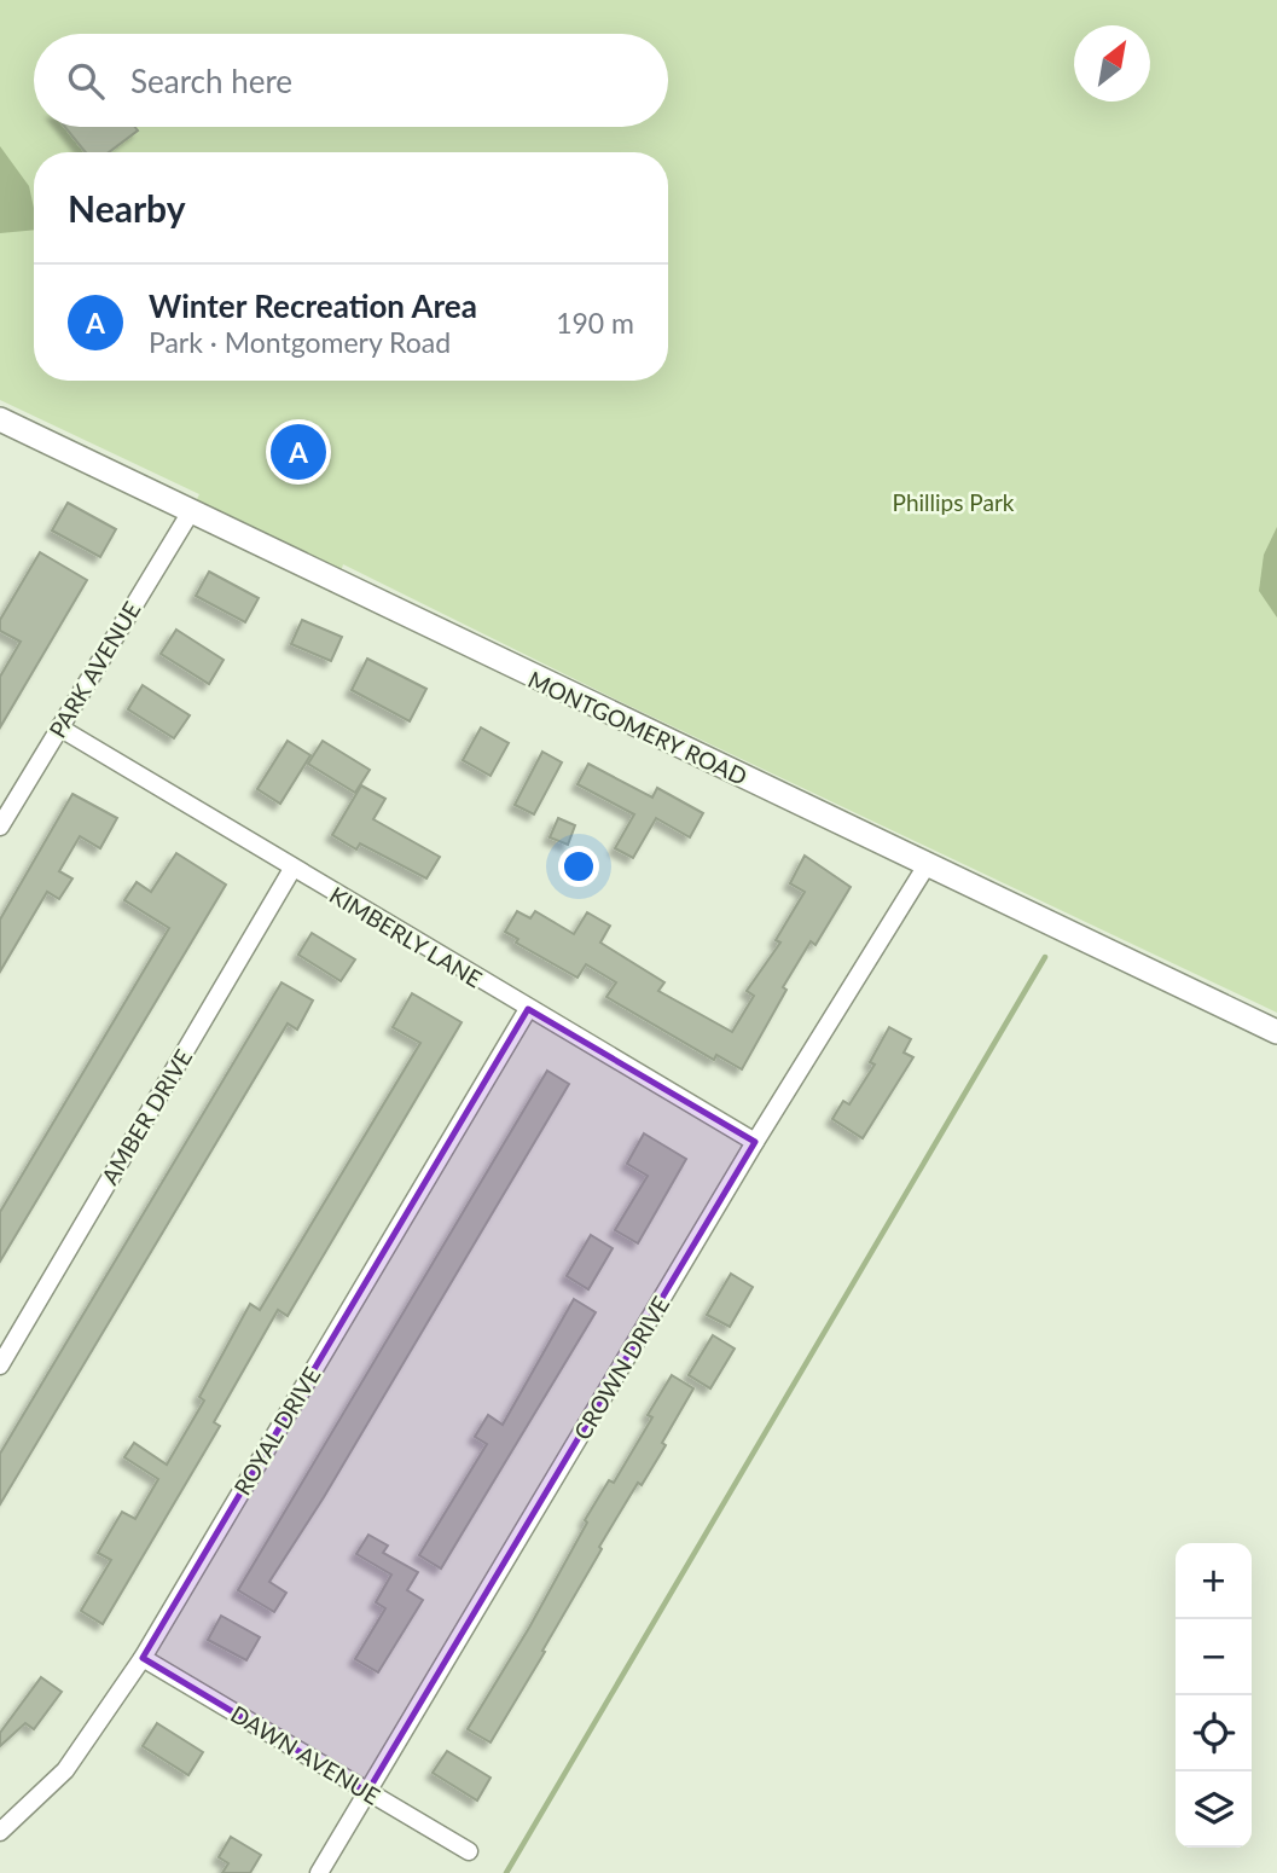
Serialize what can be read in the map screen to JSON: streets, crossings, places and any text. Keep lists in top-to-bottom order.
{
  "streets": {
    "street": [
      "PARK AVENUE",
      "MONTGOMERY ROAD",
      "KIMBERLY LANE",
      "AMBER DRIVE",
      "CROWN DRIVE",
      "ROYAL DRIVE",
      "DAWN AVENUE"
    ]
  },
  "crossings": [
    ["PARK AVENUE", "MONTGOMERY ROAD"],
    ["PARK AVENUE", "KIMBERLY LANE"],
    ["MONTGOMERY ROAD", "CROWN DRIVE"],
    ["KIMBERLY LANE", "AMBER DRIVE"],
    ["KIMBERLY LANE", "CROWN DRIVE"],
    ["KIMBERLY LANE", "ROYAL DRIVE"],
    ["CROWN DRIVE", "DAWN AVENUE"],
    ["ROYAL DRIVE", "DAWN AVENUE"]
  ],
  "parks": ["Phillips Park"],
  "north": "top right",
  "page": {
    "search": "Search here",
    "heading": "Nearby",
    "list": [
      {
        "mark": "A",
        "name": "Winter Recreation Area",
        "note": "Park · Montgomery Road",
        "value": "190 m"
      }
    ],
    "pins": "A",
    "map_buttons": ["+", "−"]
  }
}
